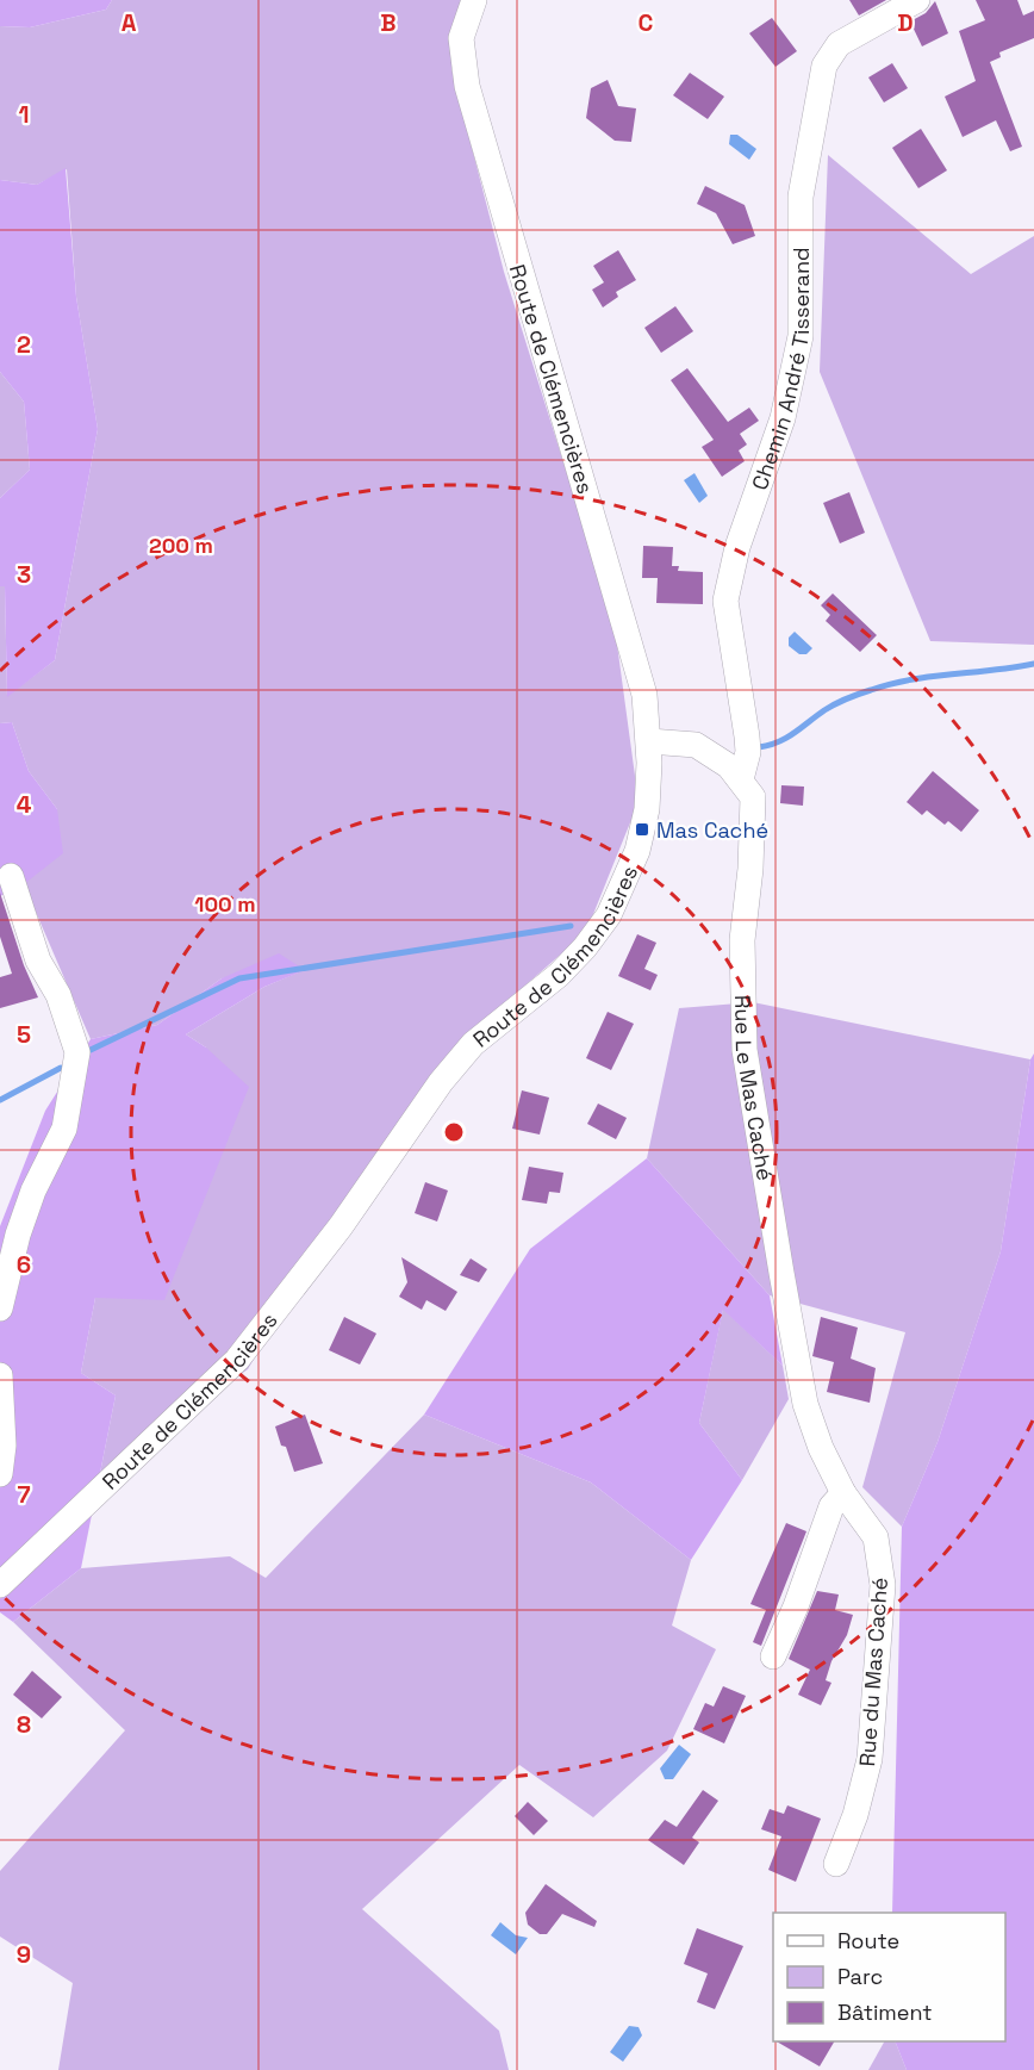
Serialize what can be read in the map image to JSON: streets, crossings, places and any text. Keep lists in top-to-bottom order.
{
  "streets": {
    "street": [
      "Chemin André Tisserand",
      "Route de Clémencières",
      "Rue Le Mas Caché",
      "Rue du Mas Caché"
    ]
  },
  "crossings": [
    ["Chemin André Tisserand", "Rue Le Mas Caché"],
    ["Rue Le Mas Caché", "Rue du Mas Caché"]
  ],
  "places": {
    "transit": ["Mas Caché"]
  },
  "legend": ["Route", "Parc", "Bâtiment"],
  "grid": {
    "columns": [
      "A",
      "B",
      "C",
      "D"
    ],
    "rows": [
      "1",
      "2",
      "3",
      "4",
      "5",
      "6",
      "7",
      "8",
      "9"
    ]
  },
  "rings": ["200 m", "100 m"]
}
